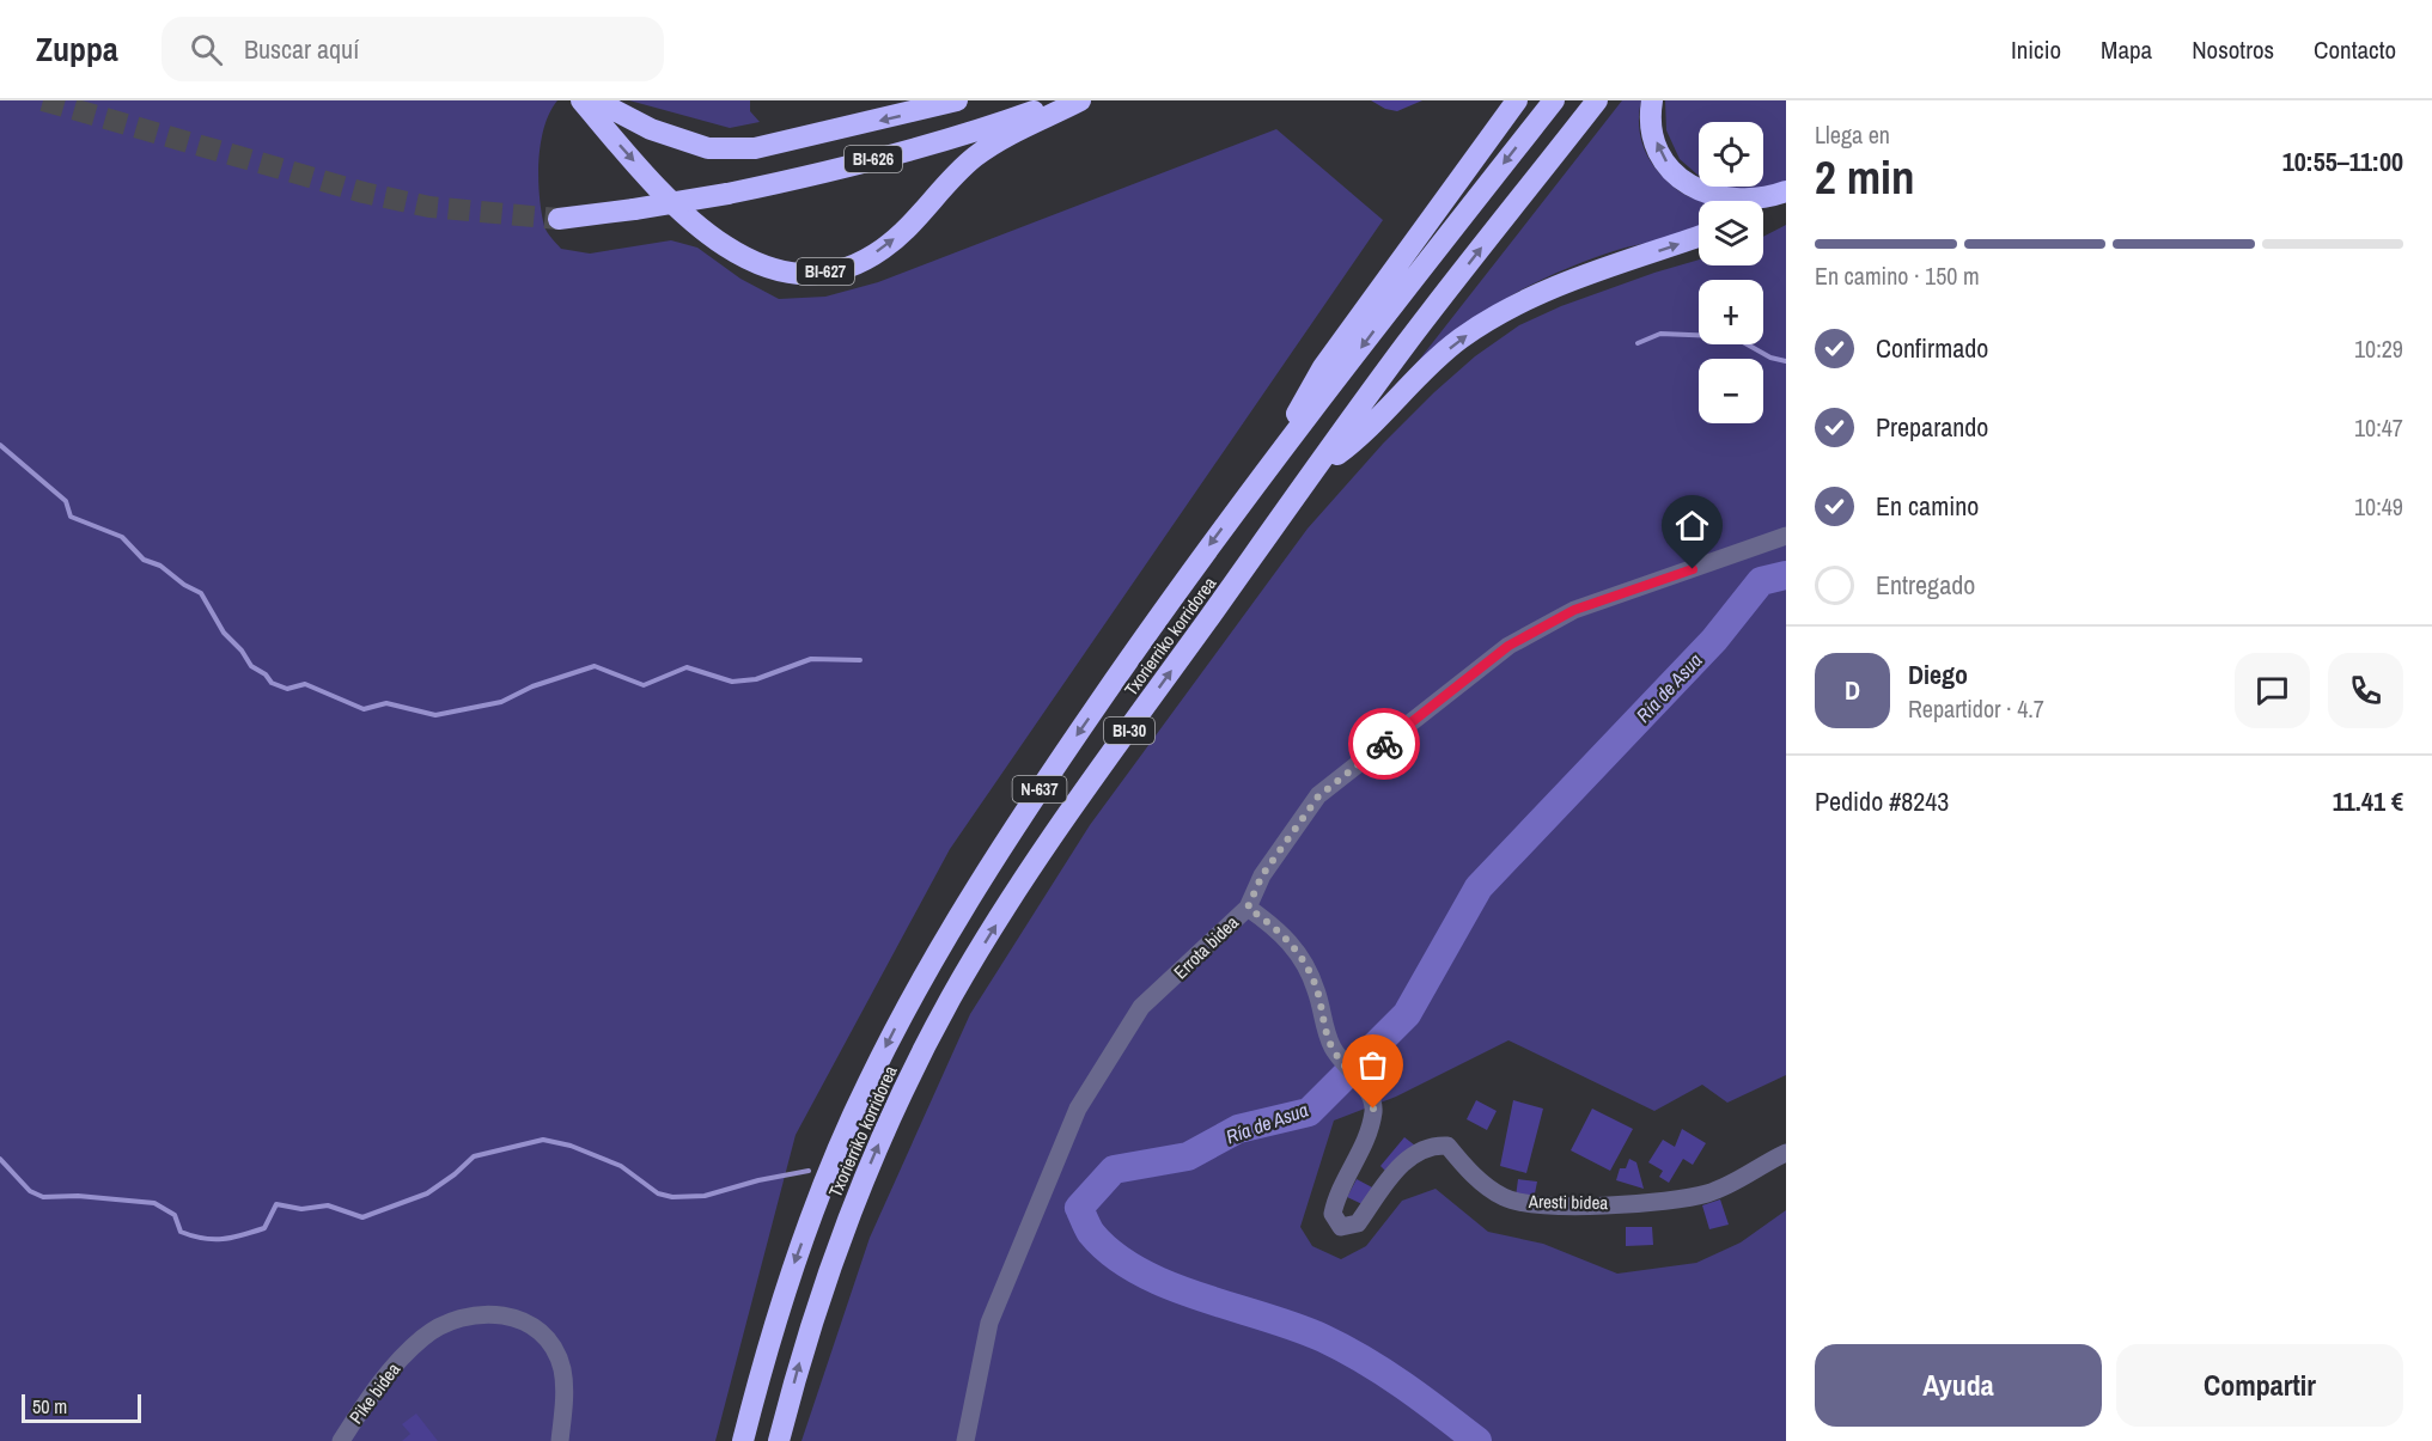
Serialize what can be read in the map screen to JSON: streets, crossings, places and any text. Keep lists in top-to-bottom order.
{
  "streets": {
    "highway": [
      "BI-626",
      "BI-627",
      "Txorierriko korridorea",
      "BI-30",
      "N-637"
    ],
    "street": ["Errota bidea", "Aresti bidea", "Pike bidea"]
  },
  "crossings": [
    ["Errota bidea", "Aresti bidea"]
  ],
  "water": ["Ría de Asua"],
  "scale_bar": "50 m",
  "page": {
    "header": "Zuppa",
    "search": "Buscar aquí",
    "nav": [
      "Inicio",
      "Mapa",
      "Nosotros",
      "Contacto"
    ],
    "heading": ["2 min", "Llega en", "10:55–11:00"],
    "panel": [
      "Diego",
      "Repartidor · 4.7",
      "Pedido #8243",
      "11.41 €"
    ],
    "map_buttons": ["+", "−"],
    "bar": "En camino · 150 m",
    "list": [
      ["Confirmado", "10:29"],
      ["Preparando", "10:47"],
      ["En camino", "10:49"],
      "Entregado"
    ],
    "round": "D",
    "buttons": ["Ayuda", "Compartir"],
    "scale": "50 m"
  }
}
